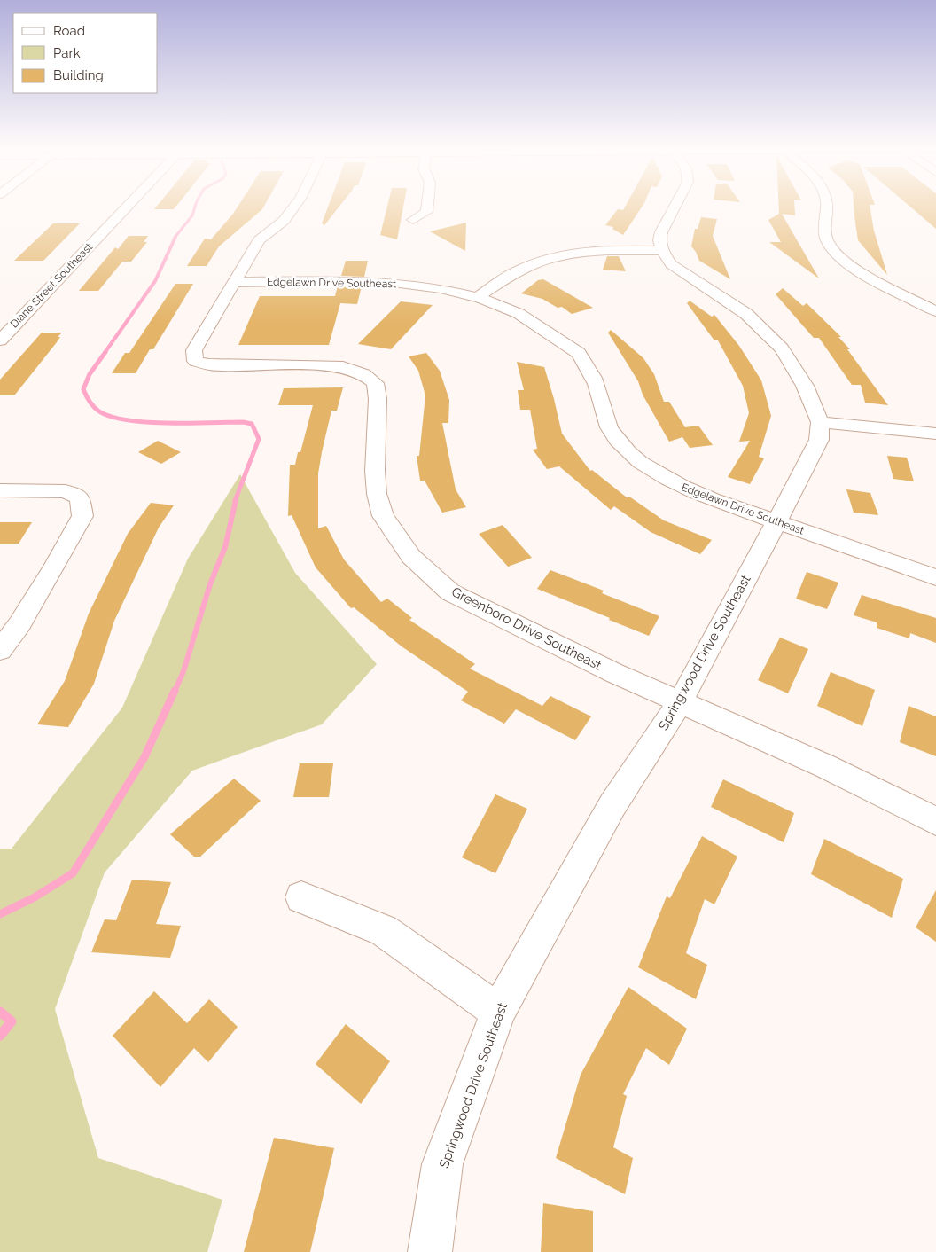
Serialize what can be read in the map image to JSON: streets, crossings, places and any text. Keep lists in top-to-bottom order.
{
  "streets": {
    "street": [
      "Edgelawn Drive Southeast",
      "Diane Street Southeast",
      "Greenboro Drive Southeast",
      "Springwood Drive Southeast"
    ]
  },
  "crossings": [
    ["Edgelawn Drive Southeast", "Greenboro Drive Southeast"],
    ["Edgelawn Drive Southeast", "Springwood Drive Southeast"],
    ["Greenboro Drive Southeast", "Springwood Drive Southeast"]
  ],
  "legend": ["Road", "Park", "Building"]
}
